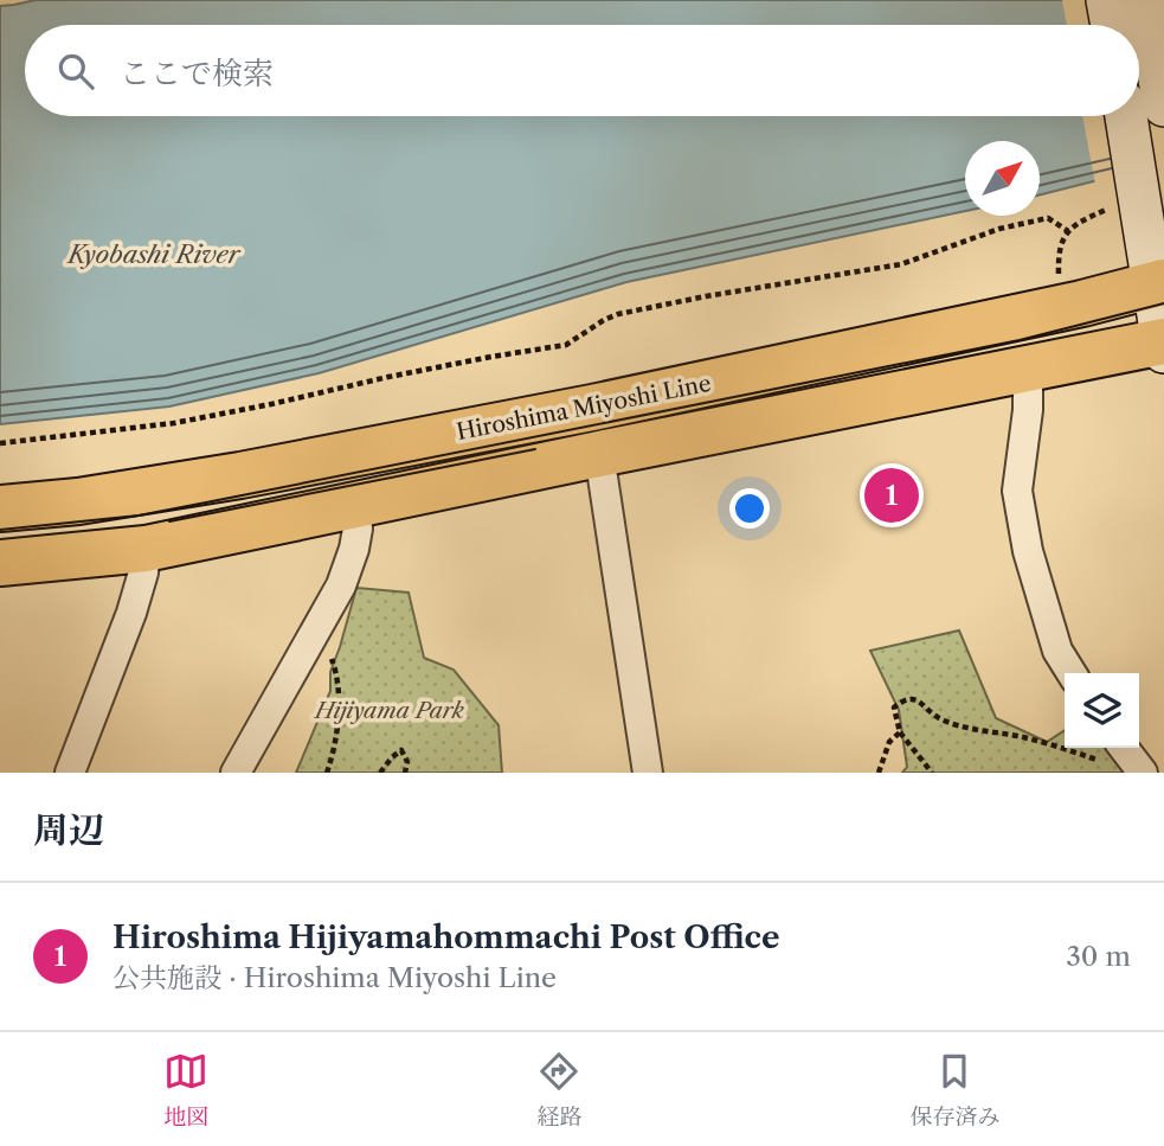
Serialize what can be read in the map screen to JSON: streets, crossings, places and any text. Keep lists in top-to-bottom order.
{
  "streets": {
    "main road": ["Hiroshima Miyoshi Line"]
  },
  "water": ["Kyobashi River"],
  "parks": ["Hijiyama Park"],
  "north": "top right",
  "page": {
    "search": "ここで検索",
    "pins": "1",
    "heading": "周辺",
    "list": [
      {
        "mark": "1",
        "name": "Hiroshima Hijiyamahommachi Post Office",
        "note": "公共施設 · Hiroshima Miyoshi Line",
        "value": "30 m"
      }
    ],
    "nav": ["地図", "経路", "保存済み"]
  }
}
